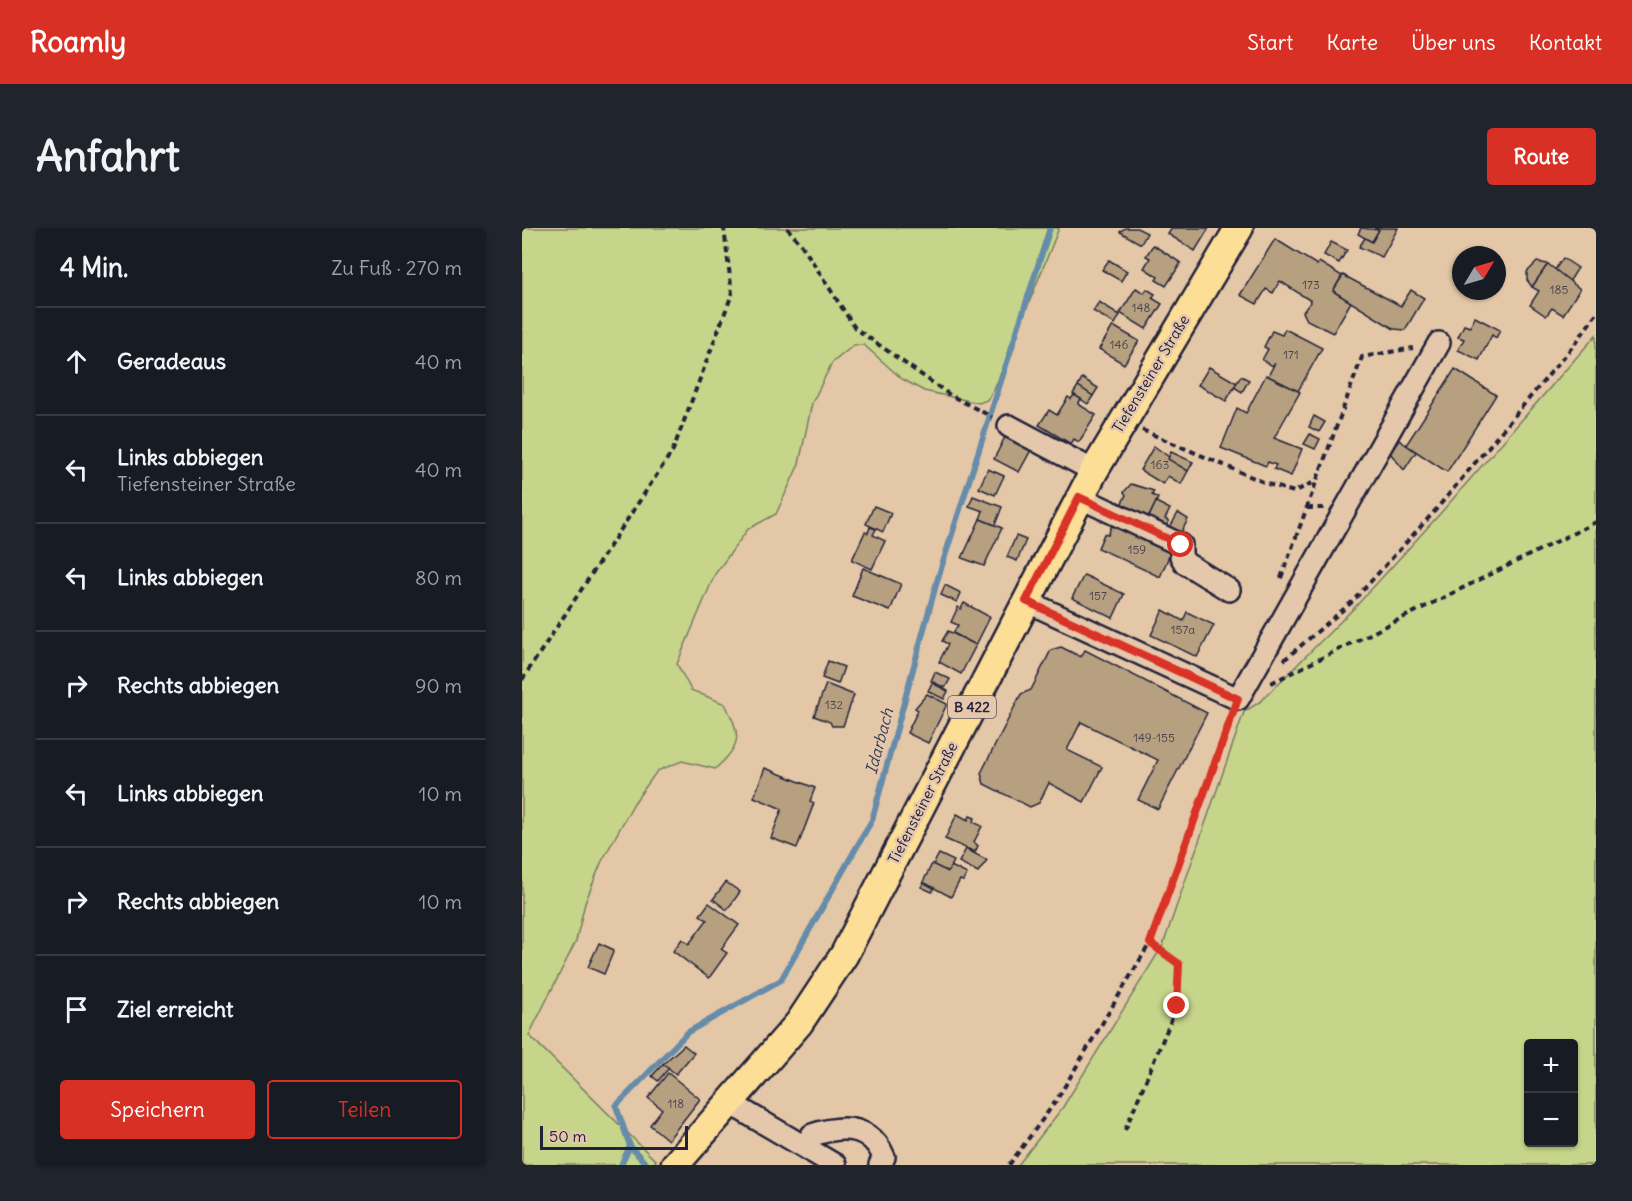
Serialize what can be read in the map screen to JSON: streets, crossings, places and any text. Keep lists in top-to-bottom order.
{
  "streets": {
    "main road": ["Tiefensteiner Straße", "B 422"]
  },
  "water": ["Idarbach"],
  "house_numbers": [
    "173",
    "185",
    "148",
    "146",
    "171",
    "163",
    "159",
    "157",
    "157a",
    "132",
    "149-155",
    "118"
  ],
  "scale_bar": "50 m",
  "north": "top right",
  "page": {
    "header": "Roamly",
    "nav": [
      "Start",
      "Karte",
      "Über uns",
      "Kontakt"
    ],
    "buttons": [
      "Route",
      ["Speichern", "Teilen"]
    ],
    "title": "Anfahrt",
    "heading": ["4 Min.", "Zu Fuß · 270 m"],
    "list": [
      ["Geradeaus", "40 m"],
      ["Links abbiegen", "Tiefensteiner Straße", "40 m"],
      ["Links abbiegen", "80 m"],
      ["Rechts abbiegen", "90 m"],
      ["Links abbiegen", "10 m"],
      ["Rechts abbiegen", "10 m"],
      "Ziel erreicht"
    ],
    "map_buttons": ["+", "−"],
    "scale": "50 m"
  }
}
